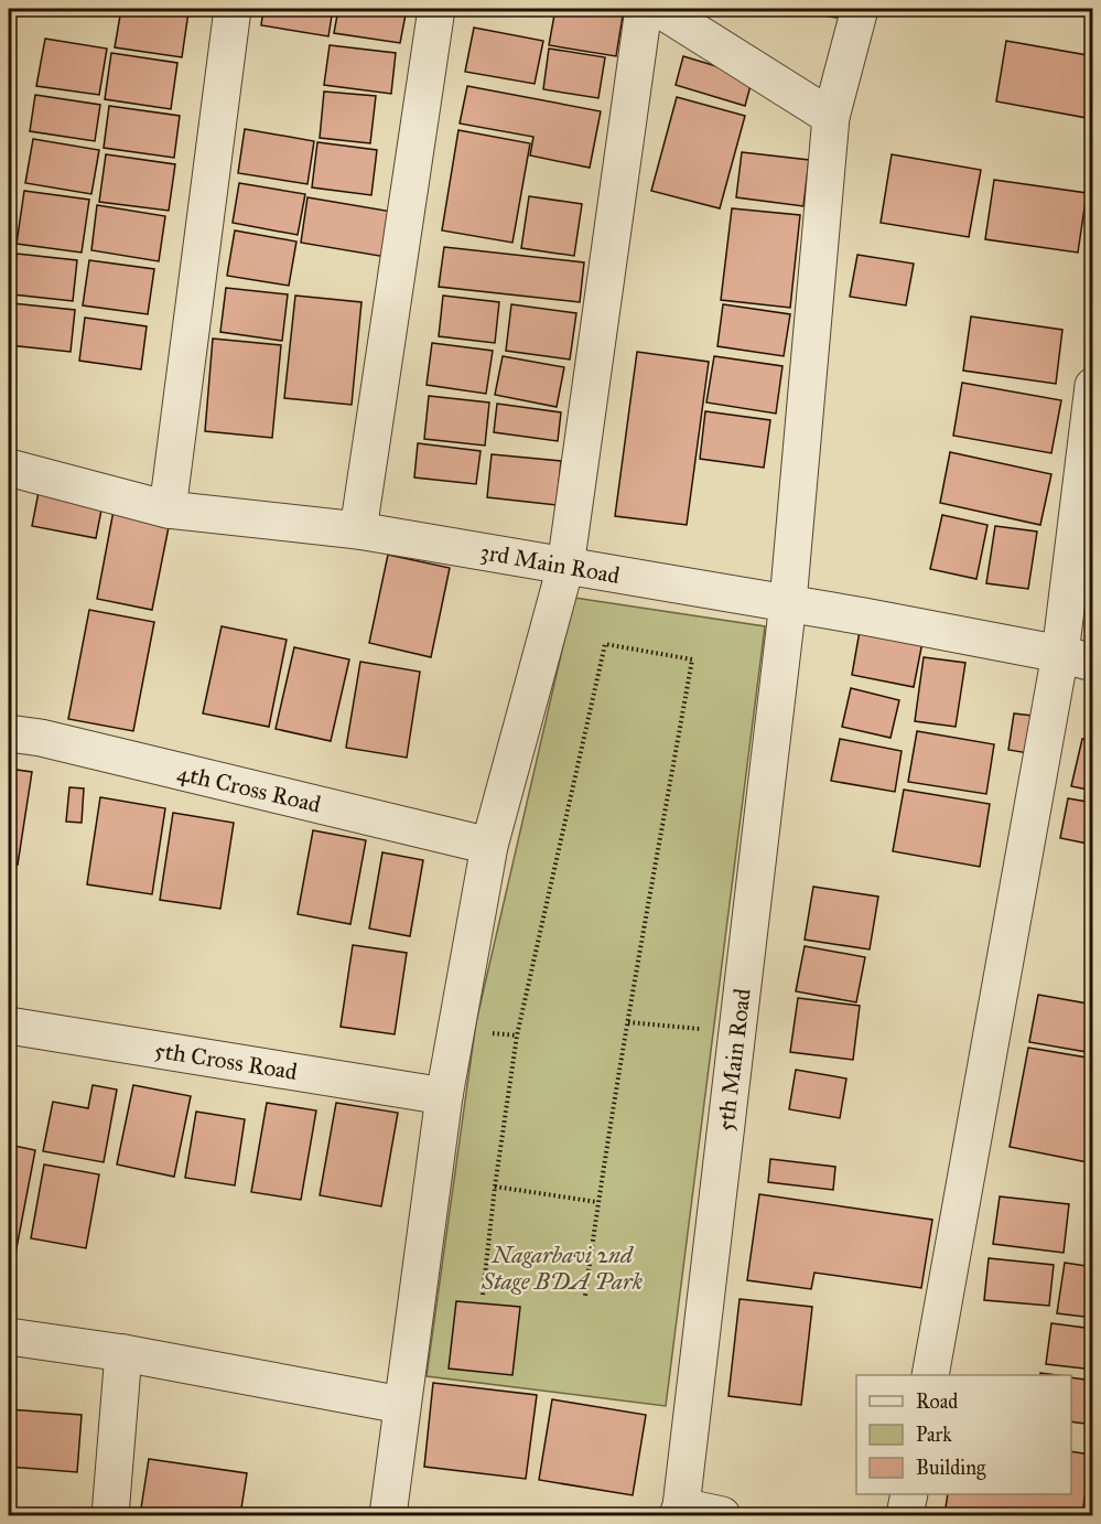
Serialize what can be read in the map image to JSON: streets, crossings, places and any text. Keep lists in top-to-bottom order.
{
  "streets": {
    "street": [
      "3rd Main Road",
      "4th Cross Road",
      "5th Main Road",
      "5th Cross Road"
    ]
  },
  "crossings": [
    ["3rd Main Road", "5th Main Road"]
  ],
  "parks": ["Nagarbavi 2nd Stage BDA Park"],
  "legend": ["Road", "Park", "Building"]
}
